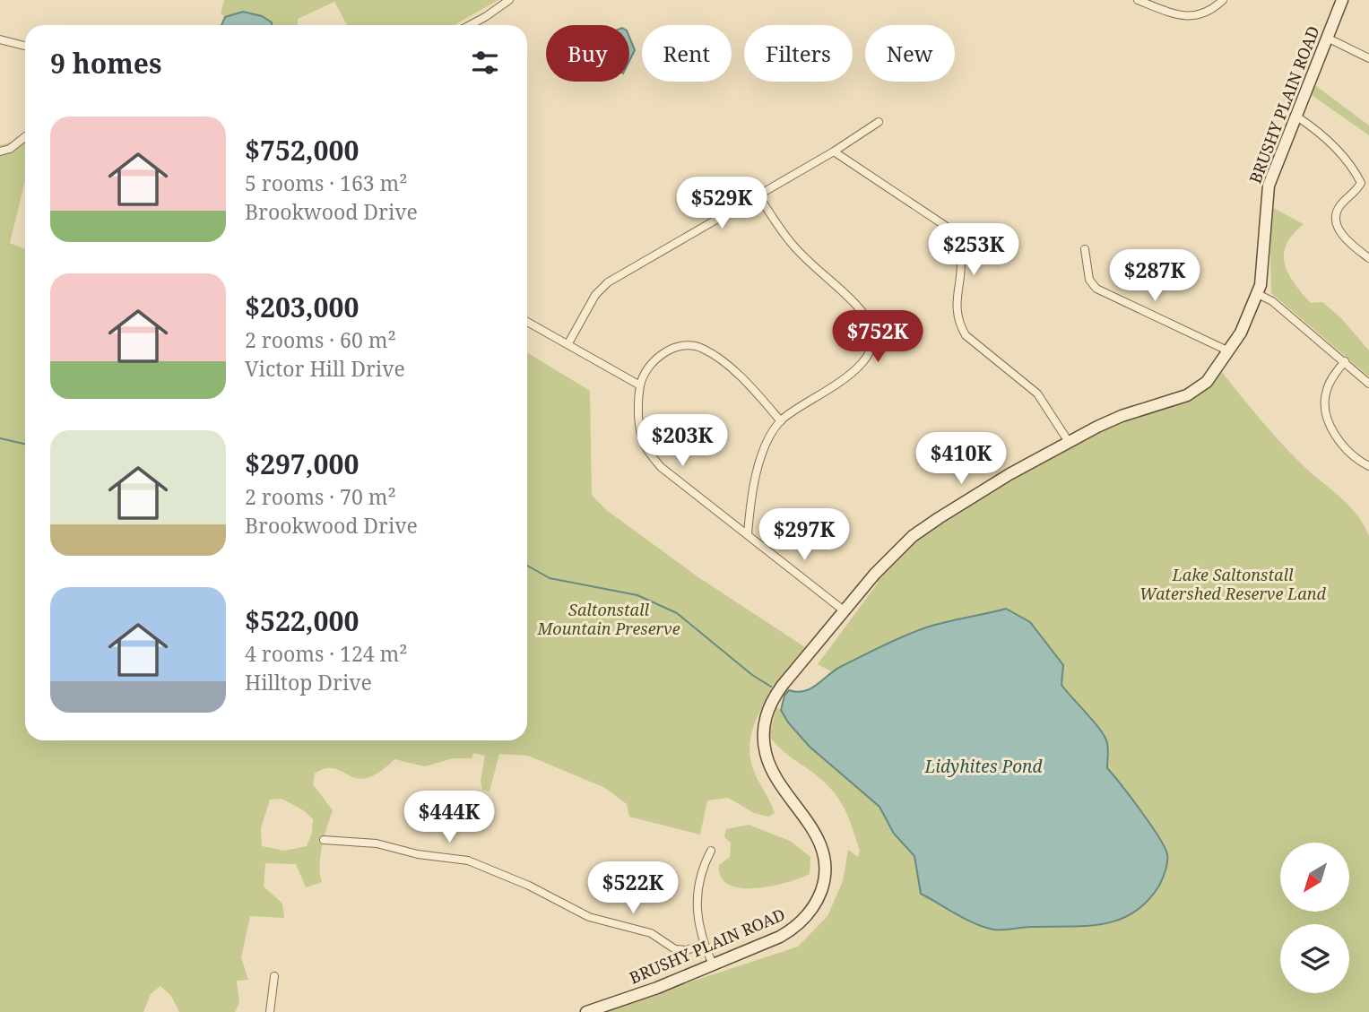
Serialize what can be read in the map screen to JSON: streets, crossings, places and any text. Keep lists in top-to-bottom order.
{
  "streets": {
    "main road": ["BRUSHY PLAIN ROAD"]
  },
  "water": ["Lidyhites Pond"],
  "parks": ["Lake Saltonstall Watershed Reserve Land", "Saltonstall Mountain Preserve"],
  "north": "bottom left",
  "page": {
    "chip": [
      "Buy",
      "Rent",
      "Filters",
      "New"
    ],
    "heading": "9 homes",
    "list": [
      {
        "name": "$752,000",
        "note": "5 rooms · 163 m² · Brookwood Drive"
      },
      {
        "name": "$203,000",
        "note": "2 rooms · 60 m² · Victor Hill Drive"
      },
      {
        "name": "$297,000",
        "note": "2 rooms · 70 m² · Brookwood Drive"
      },
      {
        "name": "$522,000",
        "note": "4 rooms · 124 m² · Hilltop Drive"
      }
    ],
    "price": [
      "$529K",
      "$253K",
      "$287K",
      "$752K",
      "$203K",
      "$410K",
      "$297K",
      "$444K",
      "$522K"
    ]
  }
}
